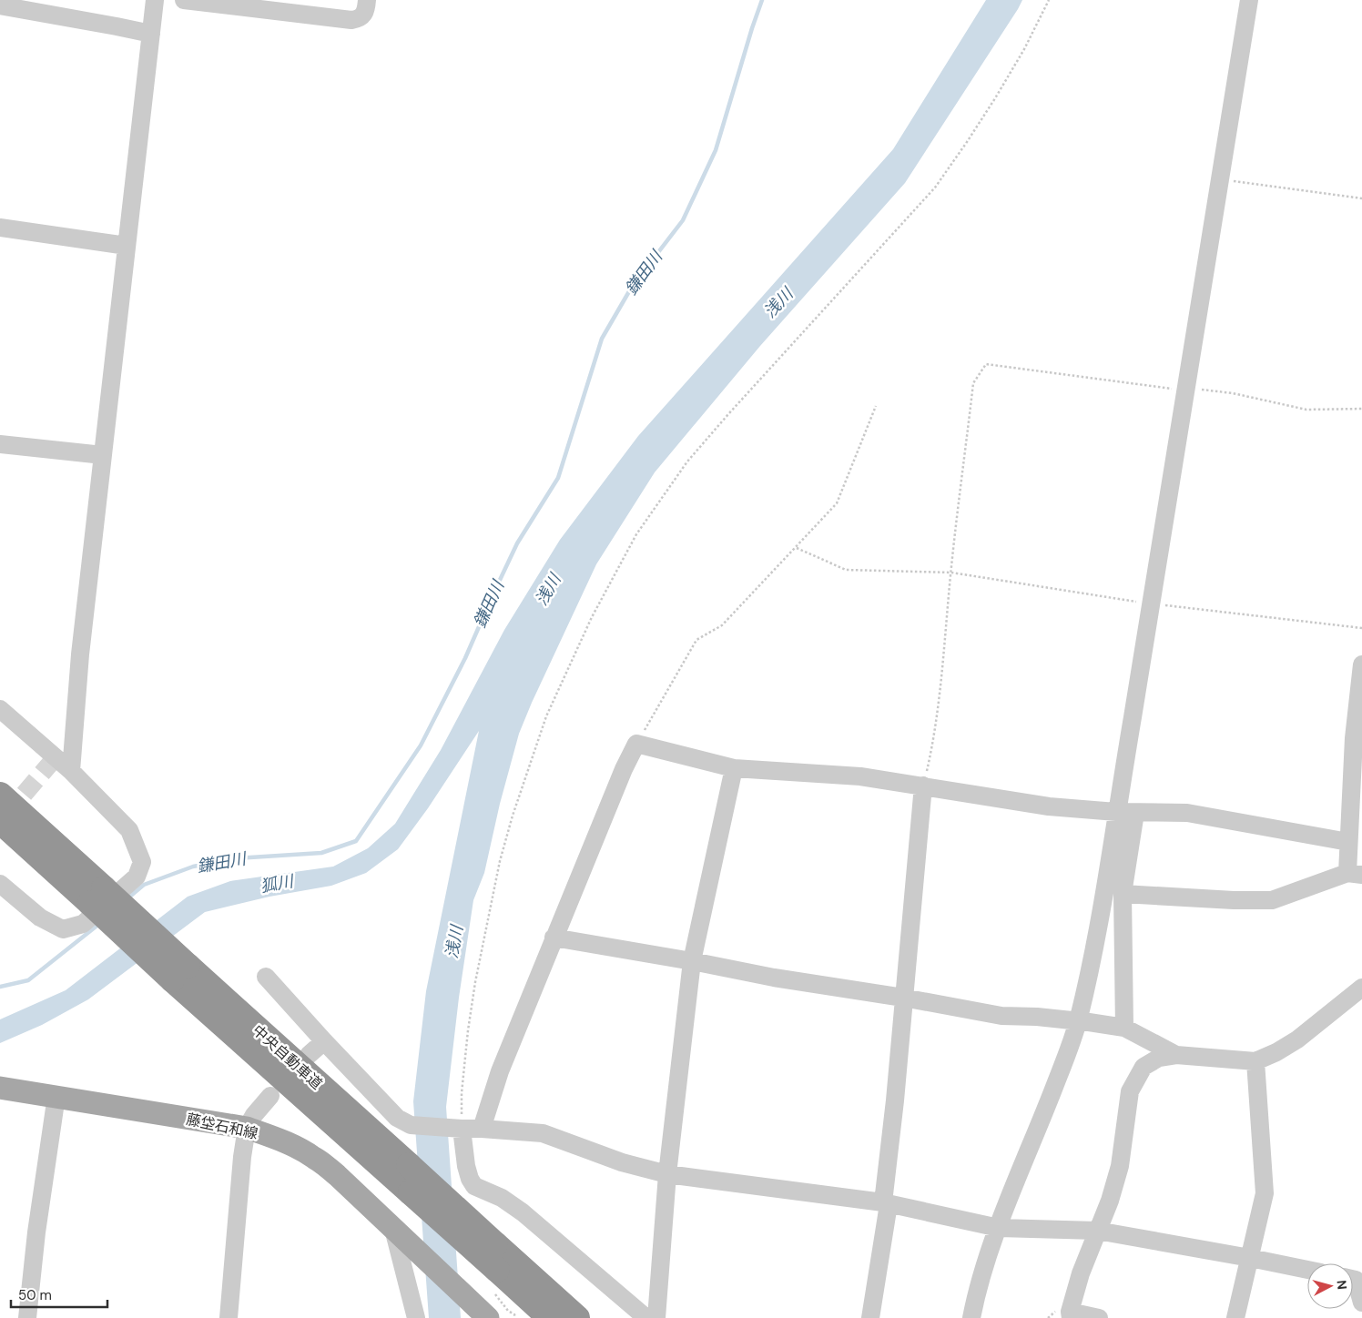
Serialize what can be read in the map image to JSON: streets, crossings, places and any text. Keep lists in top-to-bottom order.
{
  "streets": {
    "highway": ["中央自動車道"],
    "main road": ["藤垈石和線"]
  },
  "water": ["鎌田川", "浅川", "狐川"],
  "scale_bar": "50 m",
  "north": "right"
}
